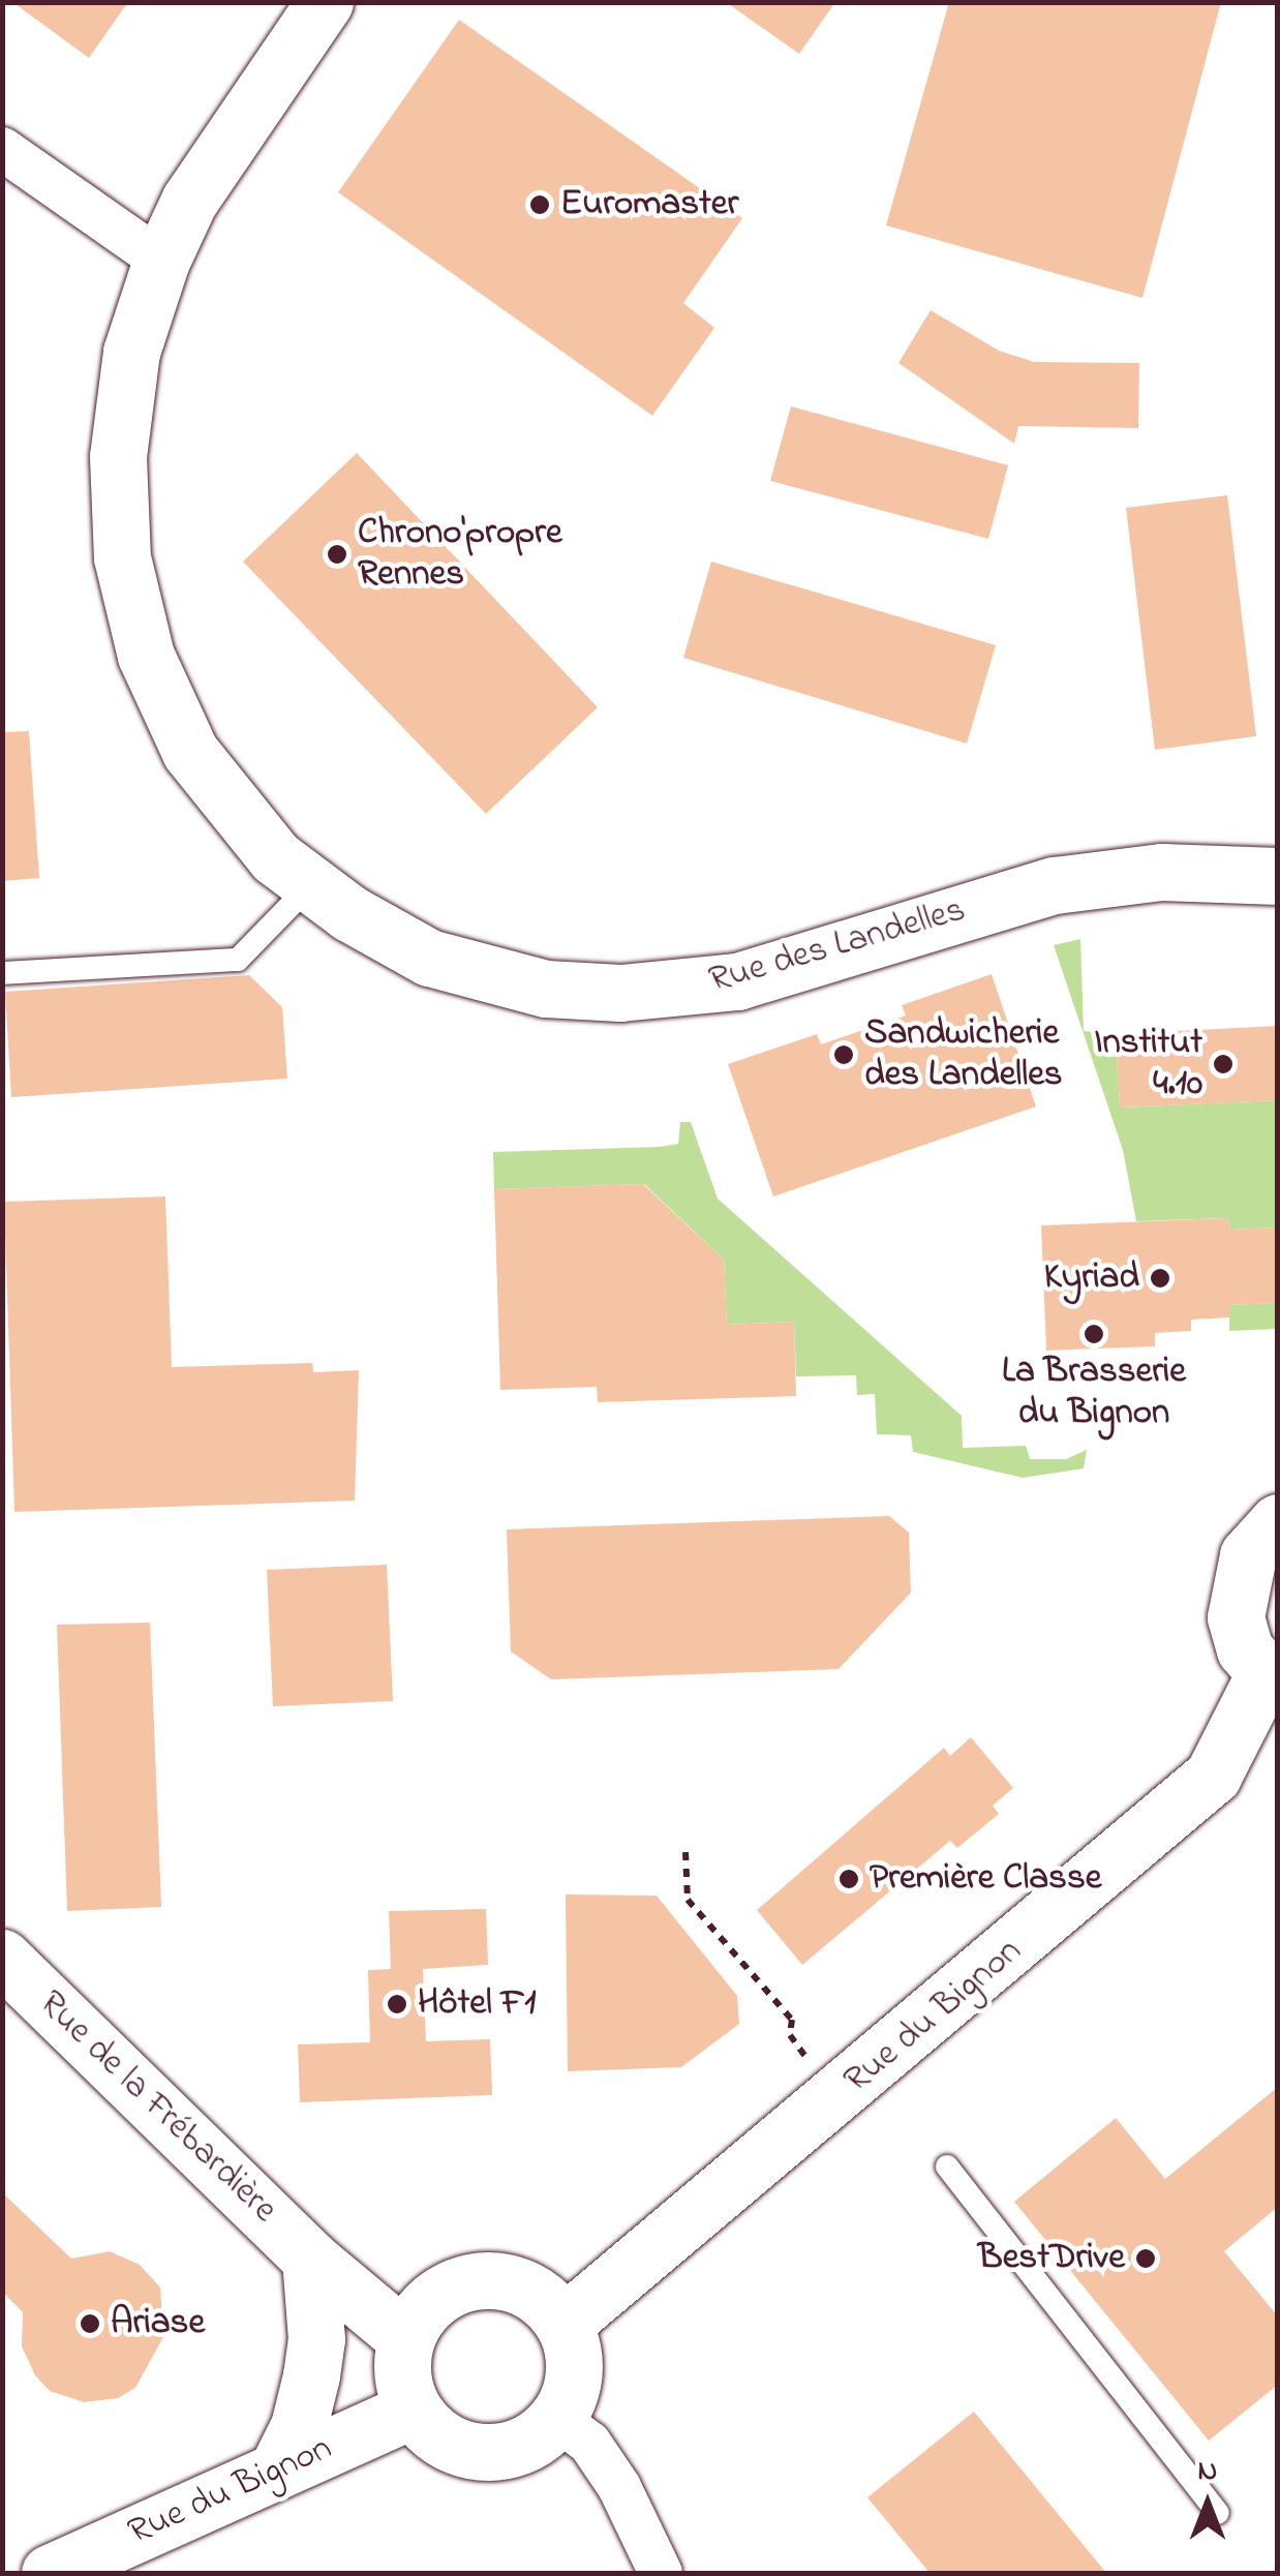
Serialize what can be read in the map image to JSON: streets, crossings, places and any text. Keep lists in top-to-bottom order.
{
  "streets": {
    "street": ["Rue des Landelles", "Rue du Bignon", "Rue de la Frébardière"]
  },
  "crossings": [
    ["Rue du Bignon", "Rue de la Frébardière"]
  ],
  "places": [
    "Euromaster",
    "Chrono'propre Rennes",
    "Sandwicherie des Landelles",
    "Institut 4.10",
    "Kyriad",
    "La Brasserie du Bignon",
    "Première Classe",
    "Hôtel F1",
    "BestDrive",
    "Ariase"
  ],
  "north": "top"
}
